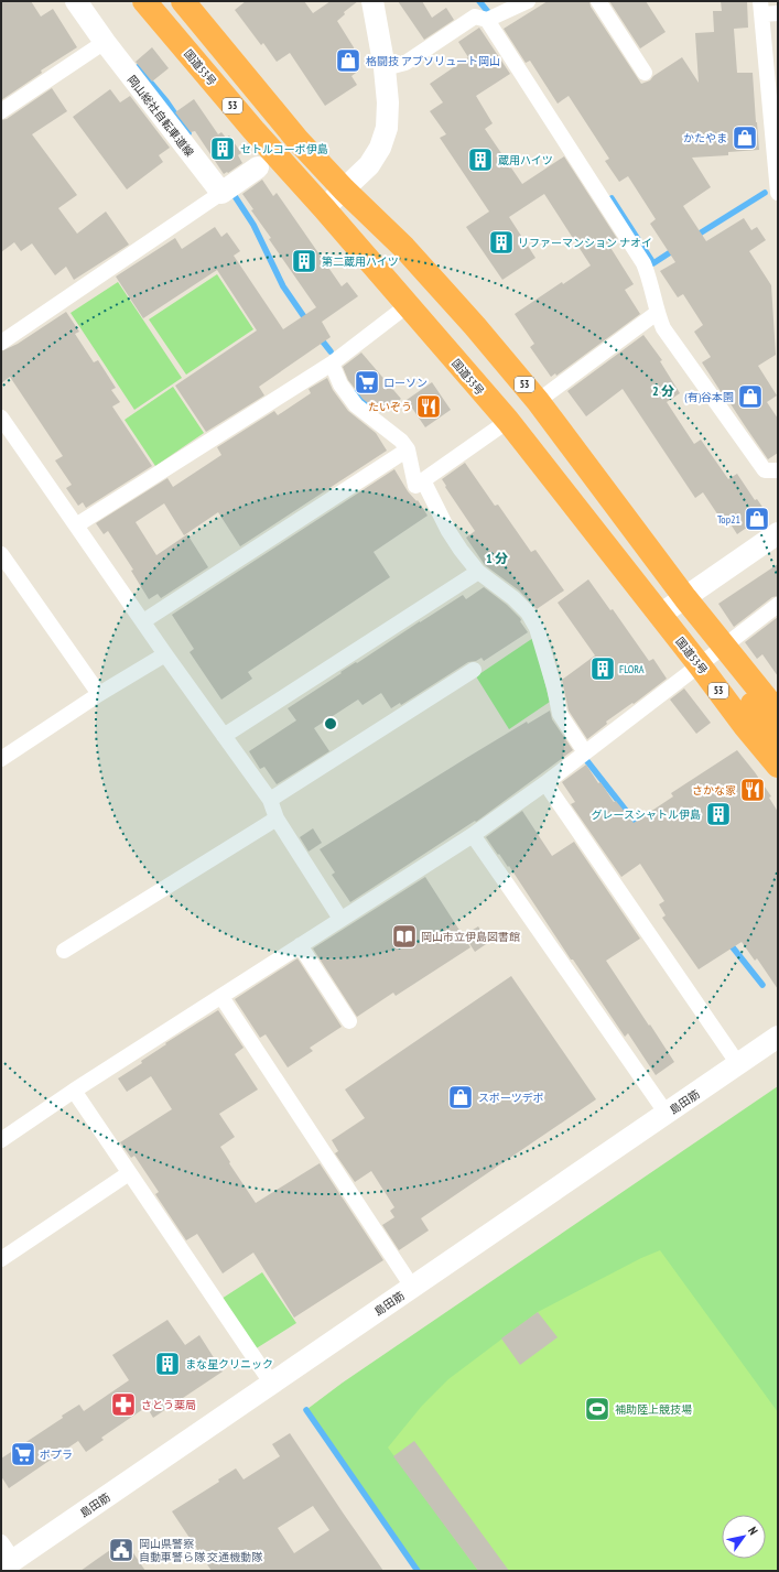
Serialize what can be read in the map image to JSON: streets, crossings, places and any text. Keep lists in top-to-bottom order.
{
  "streets": {
    "highway": ["国道53号", "53"],
    "street": ["岡山総社自転車道線", "島田筋"]
  },
  "crossings": [
    ["国道53号", "53"]
  ],
  "places": {
    "shop": [
      "格闘技 アブソリュート岡山",
      "かたやま",
      "(有)谷本園",
      "Top21",
      "スポーツデポ"
    ],
    "building": [
      "セトルコーポ伊島",
      "蔵用ハイツ",
      "リファーマンション ナオイ",
      "第二蔵用ハイツ",
      "FLORA",
      "グレースシャトル伊島",
      "まな星クリニック"
    ],
    "supermarket": ["ローソン", "ポプラ"],
    "restaurant": ["たいぞう", "さかな家"],
    "library": ["岡山市立伊島図書館"],
    "pharmacy": ["さとう薬局"],
    "sports": ["補助陸上競技場"],
    "public building": ["岡山県警察 自動車警ら隊 交通機動隊"]
  },
  "north": "top right",
  "rings": ["2 分", "1 分"]
}
